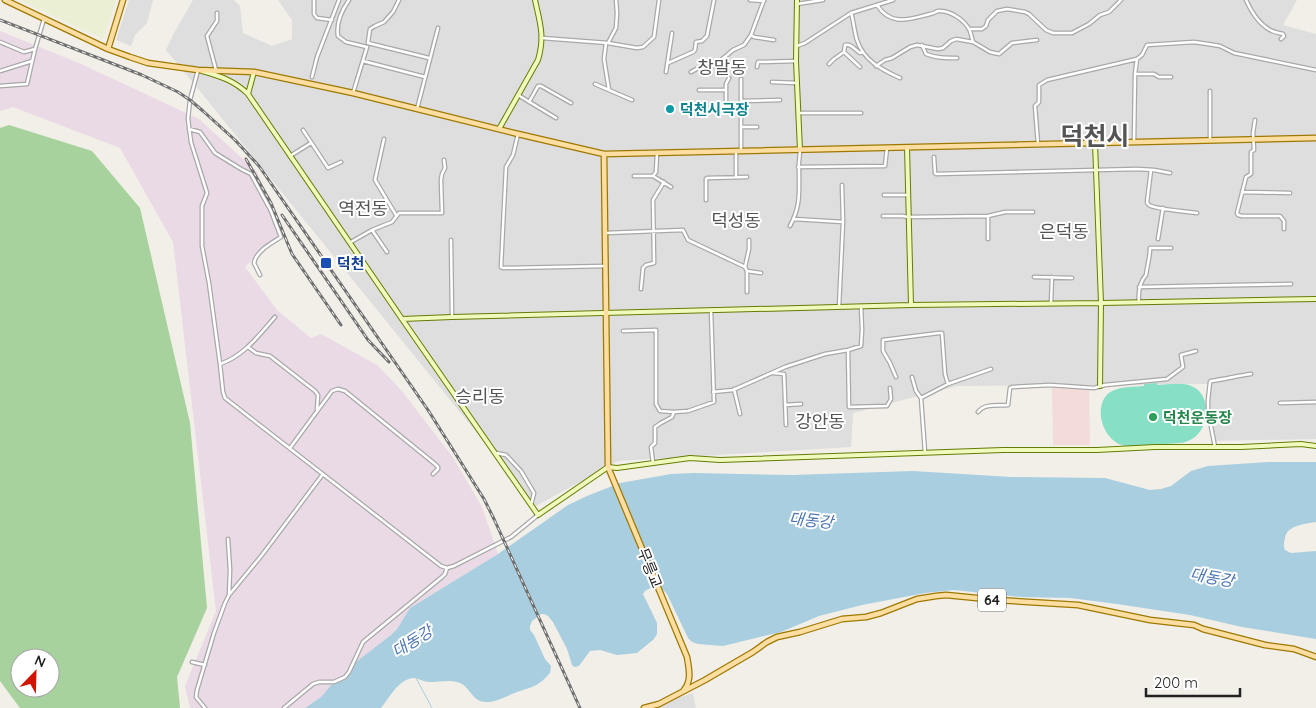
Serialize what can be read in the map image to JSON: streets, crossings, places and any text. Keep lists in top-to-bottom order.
{
  "streets": {
    "main road": ["무릉교", "64"]
  },
  "crossings": [
    ["무릉교", "64"]
  ],
  "districts": [
    "창말동",
    "덕천시",
    "역전동",
    "덕성동",
    "은덕동",
    "승리동",
    "강안동"
  ],
  "water": ["대동강"],
  "places": {
    "other": ["덕천시극장", "덕천운동장"],
    "transit": ["덕천"]
  },
  "scale_bar": "200 m",
  "north": "top right"
}
